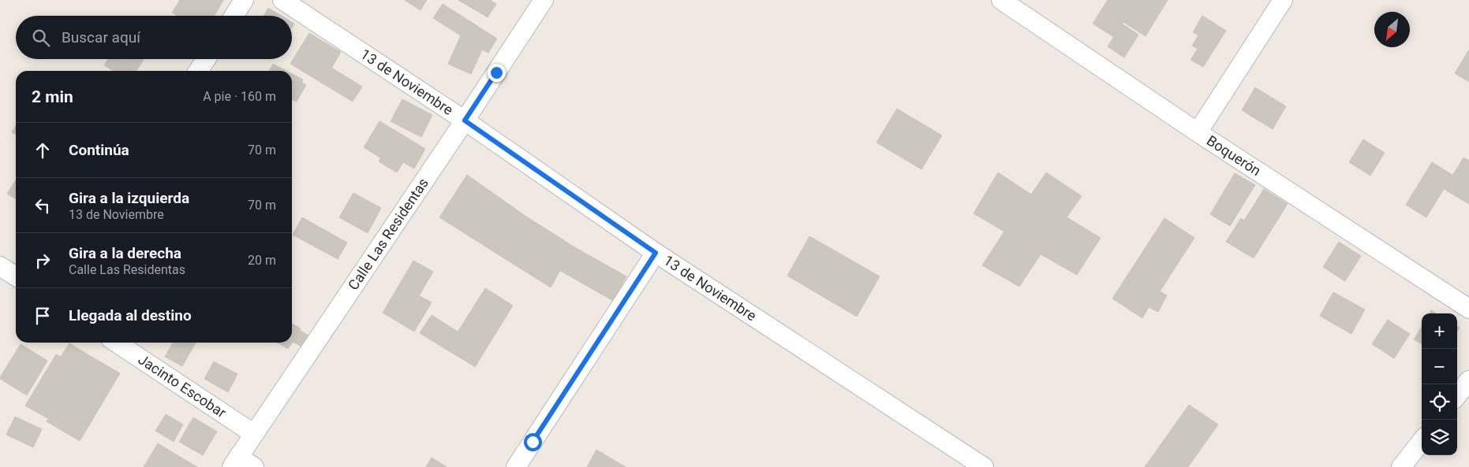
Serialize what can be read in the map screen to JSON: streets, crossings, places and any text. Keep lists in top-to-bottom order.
{
  "streets": {
    "street": [
      "13 de Noviembre",
      "Boquerón",
      "Calle Las Residentas",
      "Jacinto Escobar"
    ]
  },
  "crossings": [
    ["13 de Noviembre", "Calle Las Residentas"],
    ["Calle Las Residentas", "Jacinto Escobar"]
  ],
  "north": "bottom left",
  "page": {
    "search": "Buscar aquí",
    "heading": ["2 min", "A pie · 160 m"],
    "list": [
      ["Continúa", "70 m"],
      ["Gira a la izquierda", "13 de Noviembre", "70 m"],
      ["Gira a la derecha", "Calle Las Residentas", "20 m"],
      "Llegada al destino"
    ],
    "map_buttons": ["+", "−"]
  }
}
